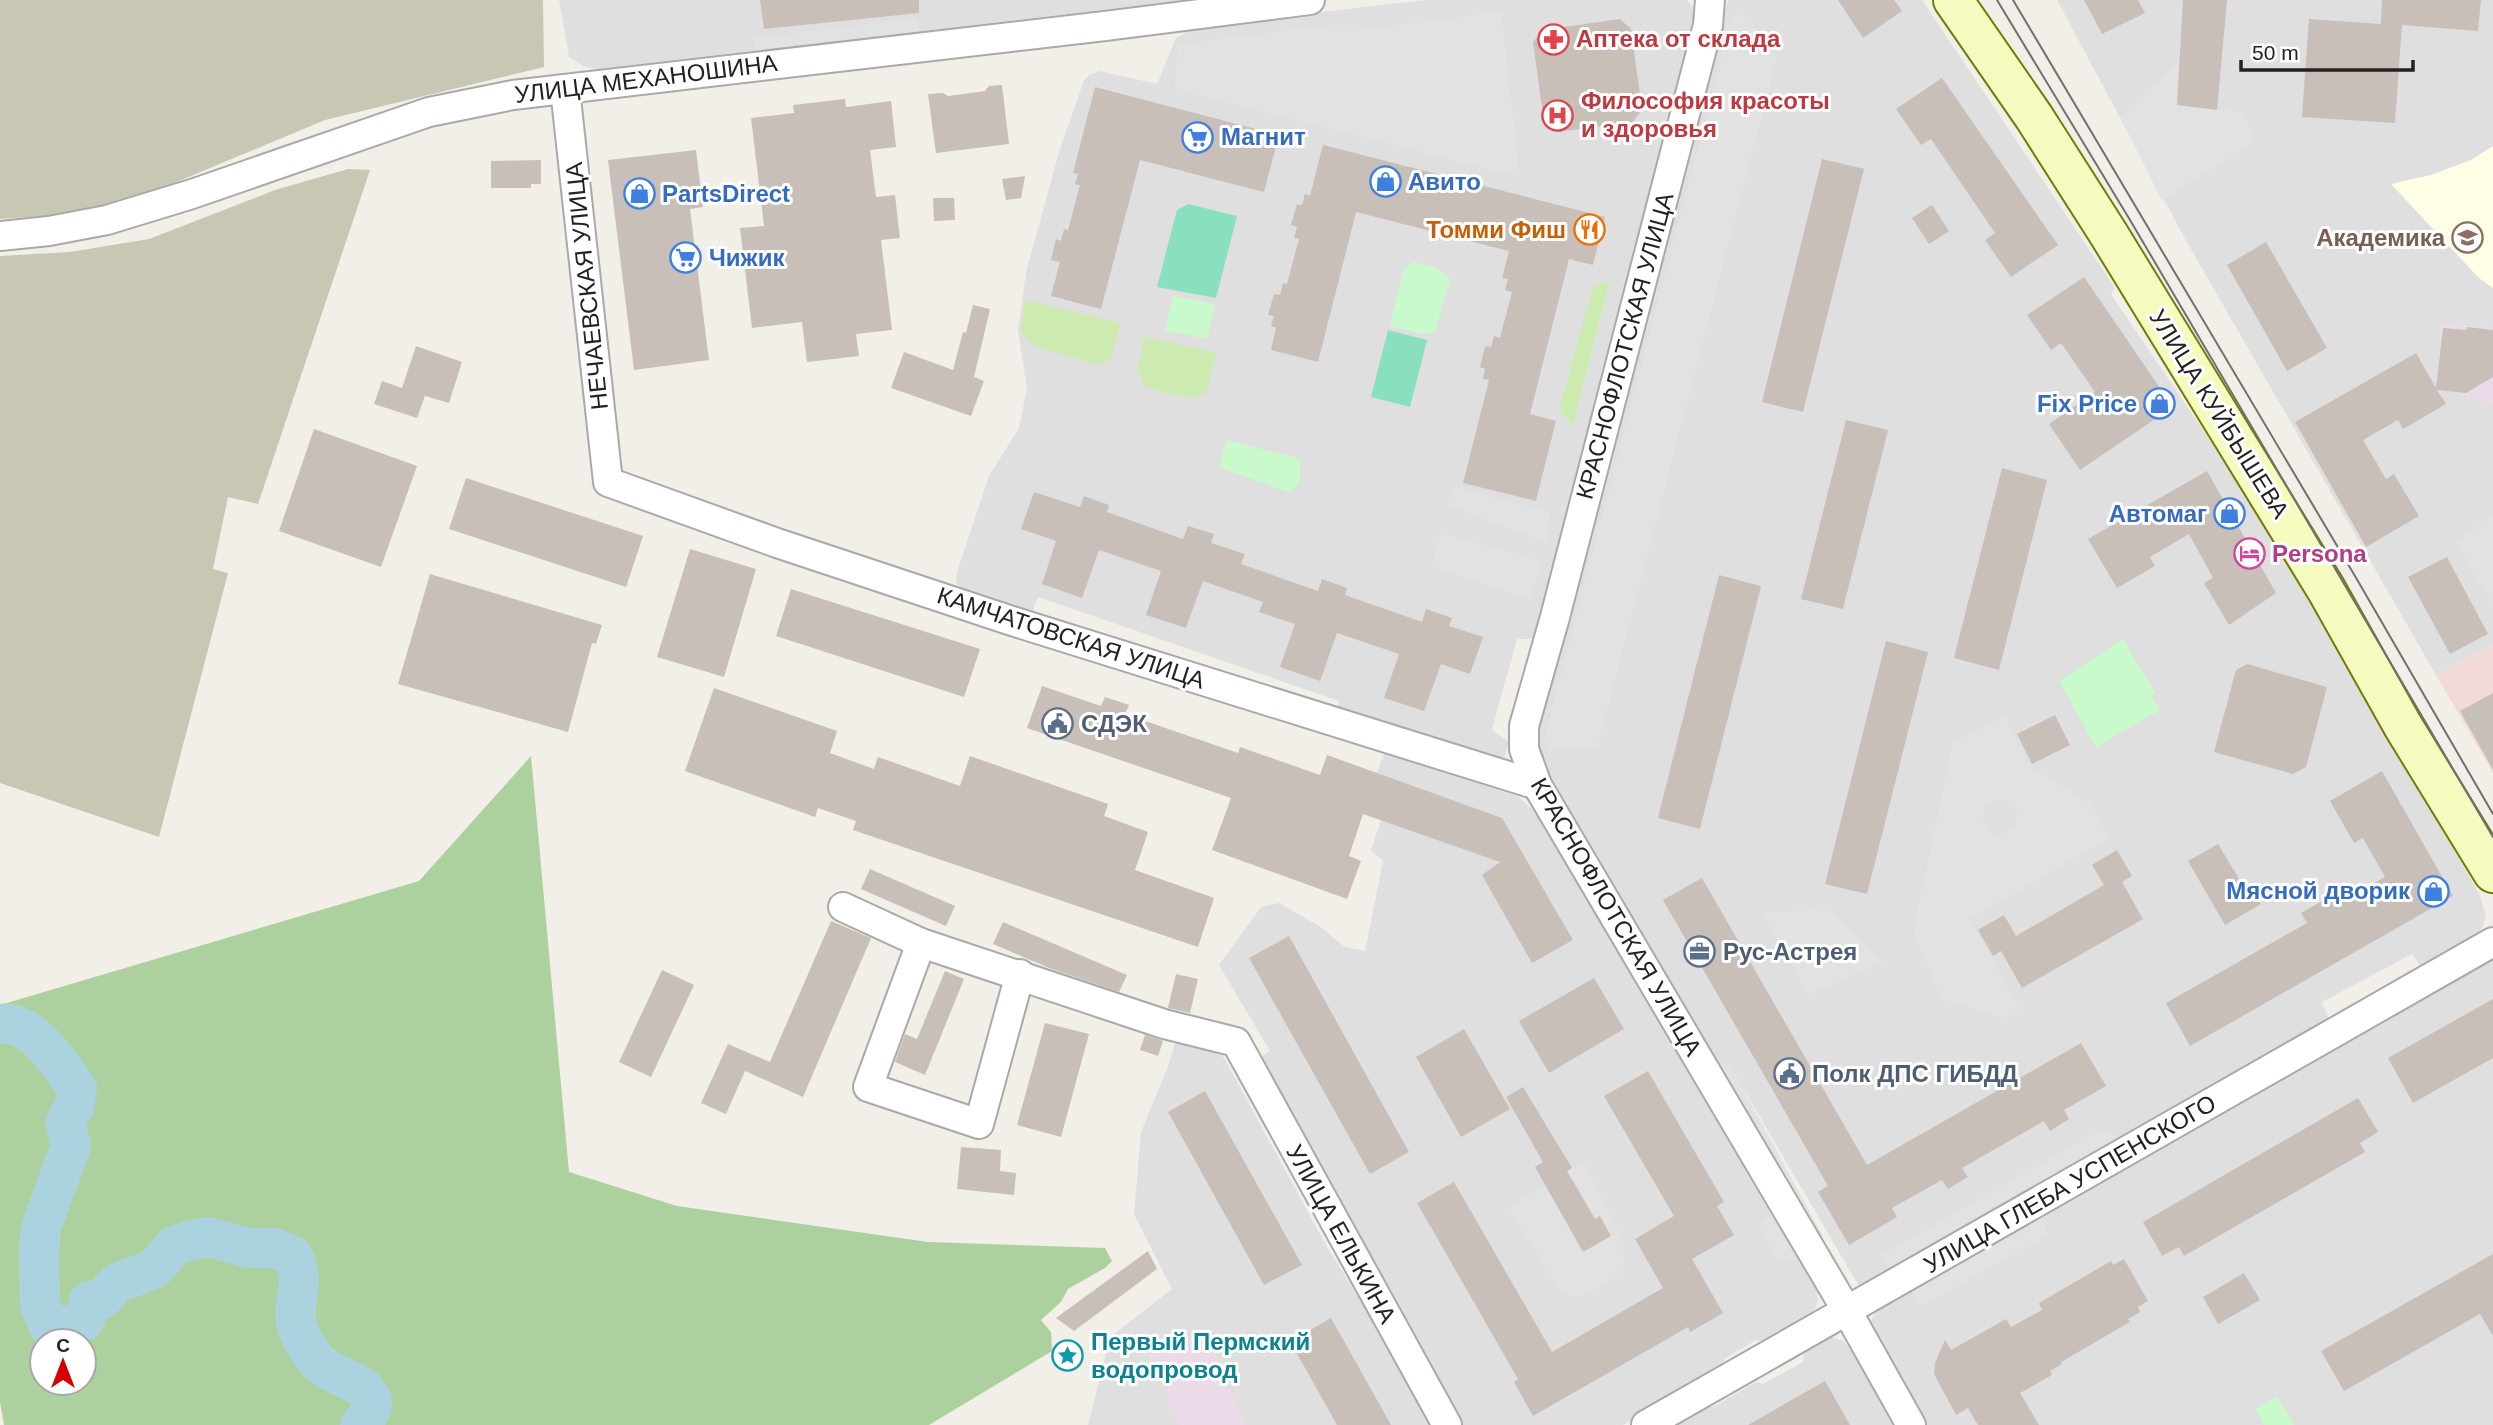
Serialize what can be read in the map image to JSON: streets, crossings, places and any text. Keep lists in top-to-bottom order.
{
  "streets": {
    "main road": ["УЛИЦА КУЙБЫШЕВА"],
    "street": [
      "УЛИЦА МЕХАНОШИНА",
      "НЕЧАЕВСКАЯ УЛИЦА",
      "КРАСНОФЛОТСКАЯ УЛИЦА",
      "КАМЧАТОВСКАЯ УЛИЦА",
      "УЛИЦА ГЛЕБА УСПЕНСКОГО",
      "УЛИЦА ЕЛЬКИНА"
    ]
  },
  "crossings": [
    ["УЛИЦА МЕХАНОШИНА", "НЕЧАЕВСКАЯ УЛИЦА"],
    ["НЕЧАЕВСКАЯ УЛИЦА", "КАМЧАТОВСКАЯ УЛИЦА"],
    ["КРАСНОФЛОТСКАЯ УЛИЦА", "КАМЧАТОВСКАЯ УЛИЦА"],
    ["КРАСНОФЛОТСКАЯ УЛИЦА", "УЛИЦА ГЛЕБА УСПЕНСКОГО"]
  ],
  "places": {
    "pharmacy": ["Аптека от склада"],
    "hospital": ["Философия красоты и здоровья"],
    "supermarket": ["Магнит", "Чижик"],
    "shop": [
      "Авито",
      "PartsDirect",
      "Fix Price",
      "Автомаг",
      "Мясной дворик"
    ],
    "restaurant": ["Томми Фиш"],
    "school or university": ["Академика"],
    "hotel": ["Persona"],
    "public building": ["СДЭК", "Полк ДПС ГИБДД"],
    "office": ["Рус-Астрея"],
    "place": ["Первый Пермский водопровод"]
  },
  "scale_bar": "50 m",
  "north": "top"
}
